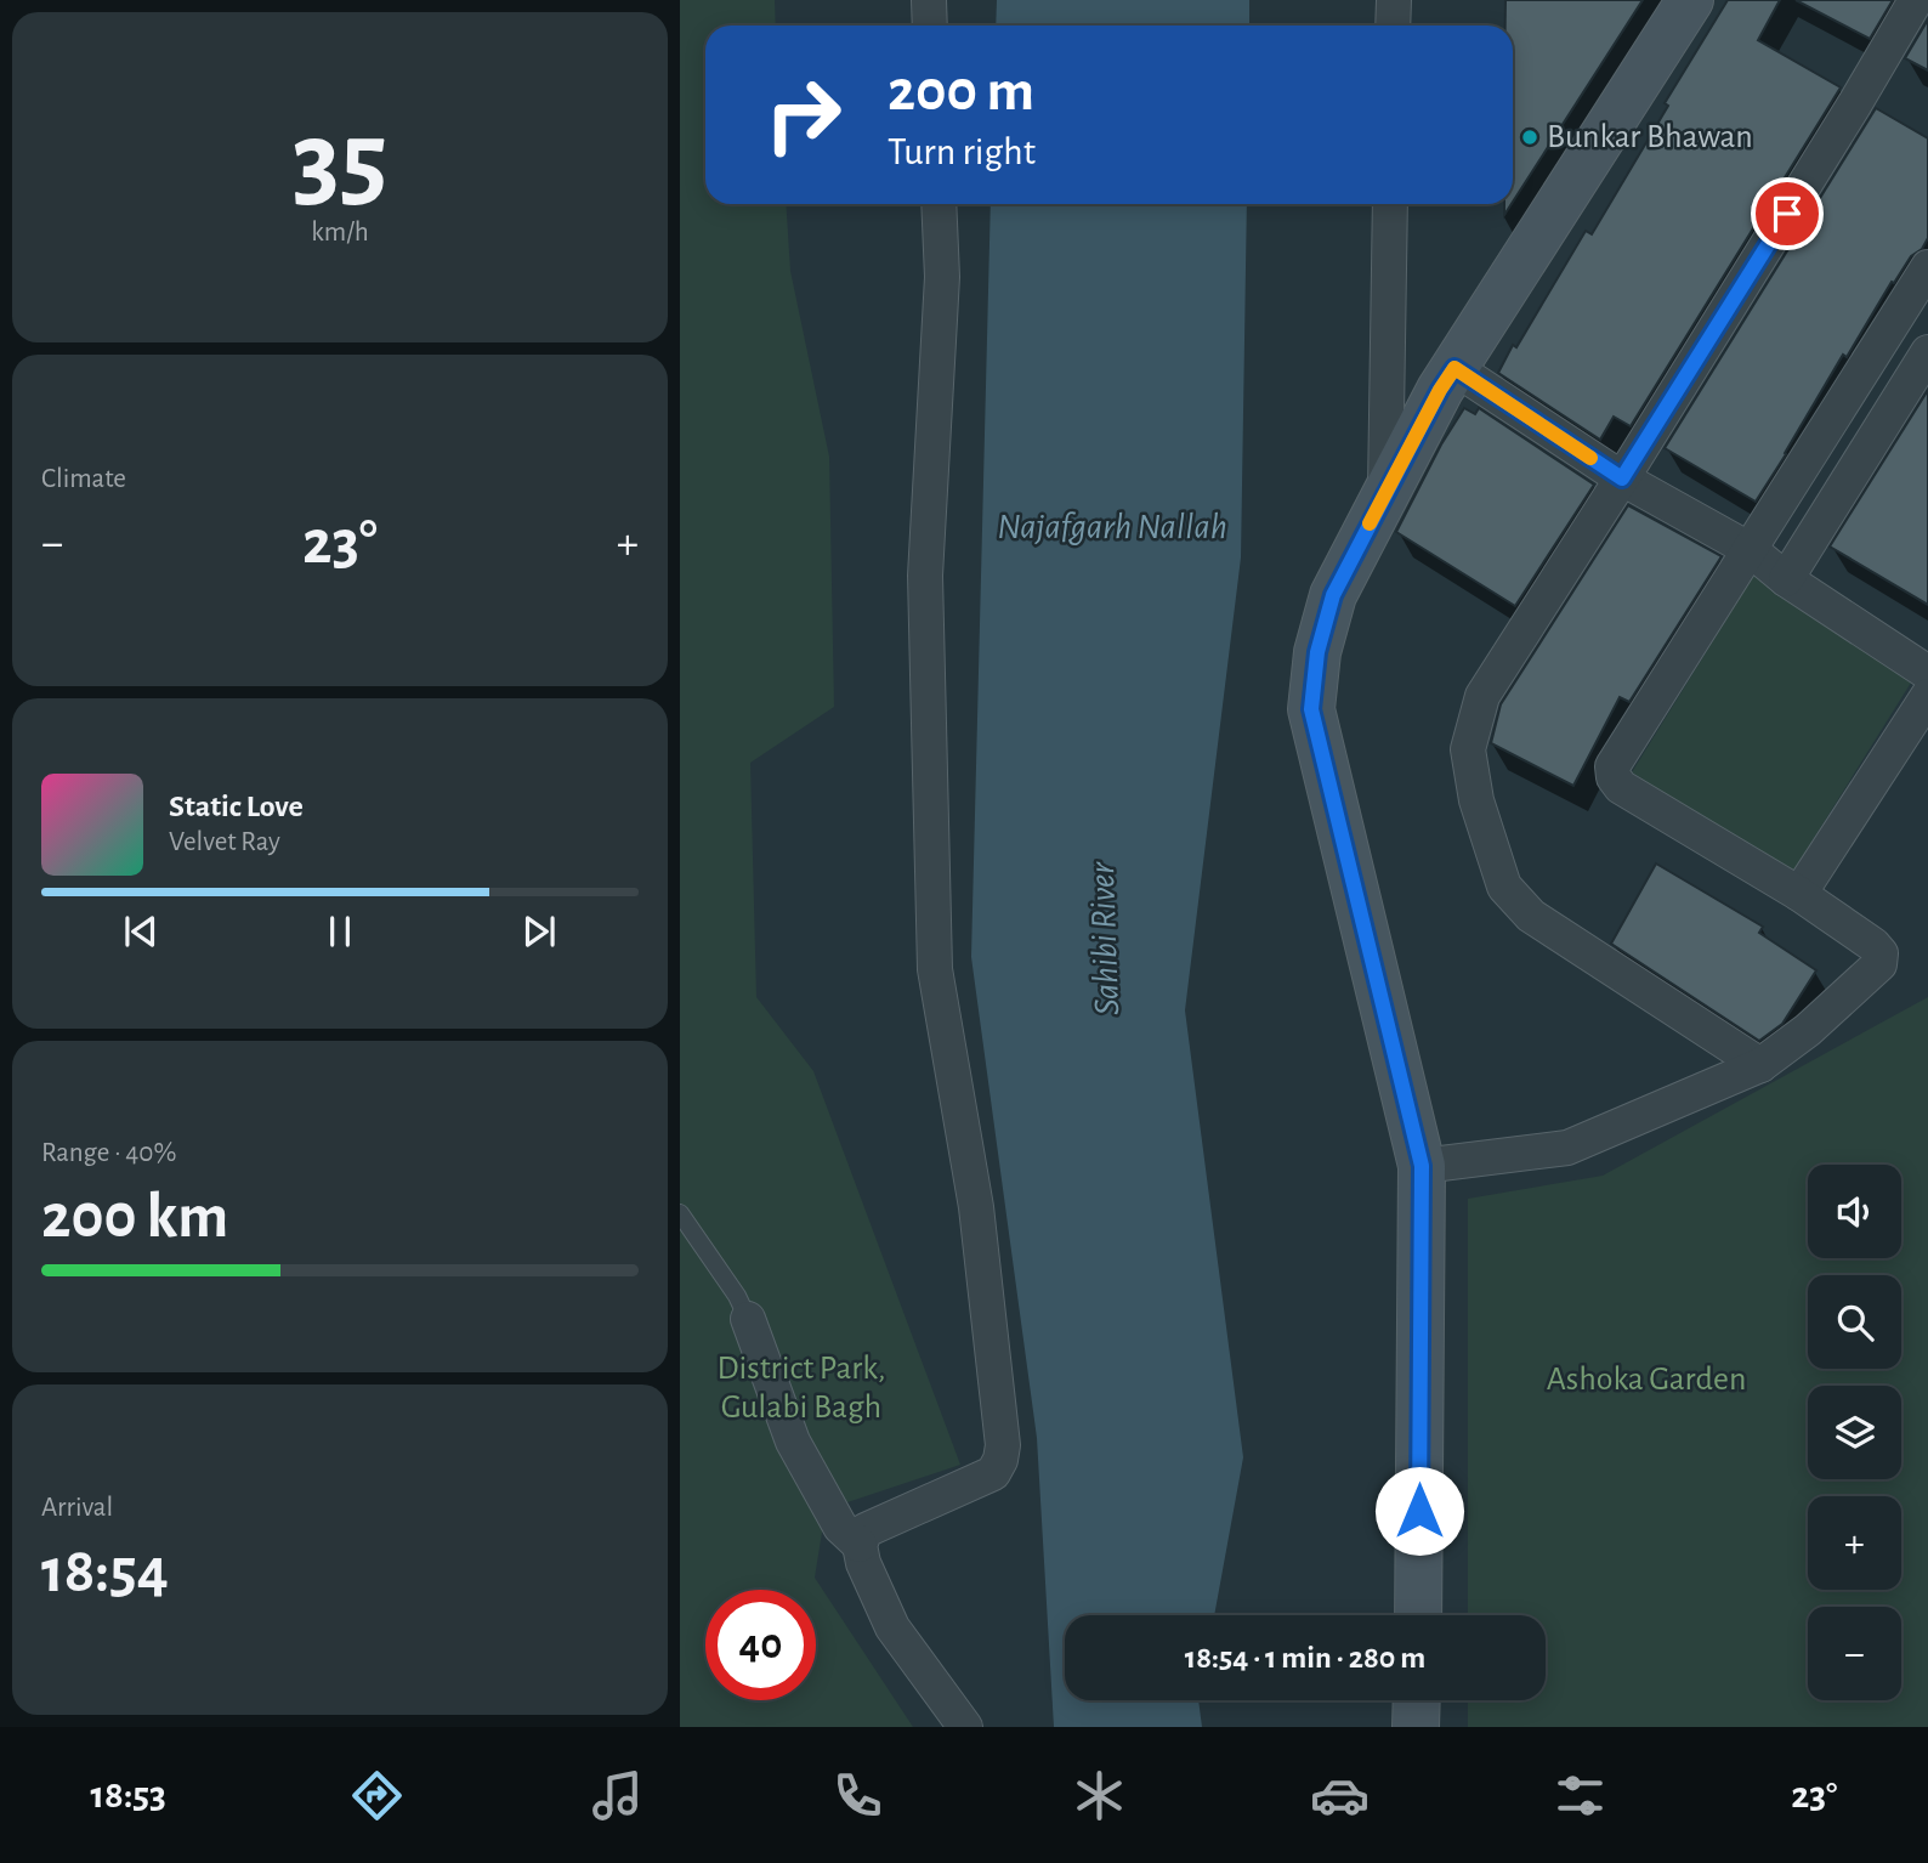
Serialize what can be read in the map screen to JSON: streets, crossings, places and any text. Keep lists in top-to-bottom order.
{
  "water": ["Najafgarh Nallah", "Sahibi River"],
  "parks": ["District Park, Gulabi Bagh", "Ashoka Garden"],
  "places": ["Bunkar Bhawan"],
  "page": {
    "tile": [
      ["35", "km/h"],
      "Climate",
      ["Range · 40%", "200 km"],
      ["Arrival", "18:54"]
    ],
    "turn": ["200 m", "Turn right"],
    "heat": ["−", "23°", "+"],
    "song": ["Static Love", "Velvet Ray"],
    "map_buttons": ["+", "−"],
    "limit": "40",
    "trip": "18:54 · 1 min · 280 m",
    "tabs": ["18:53", "23°"]
  }
}
